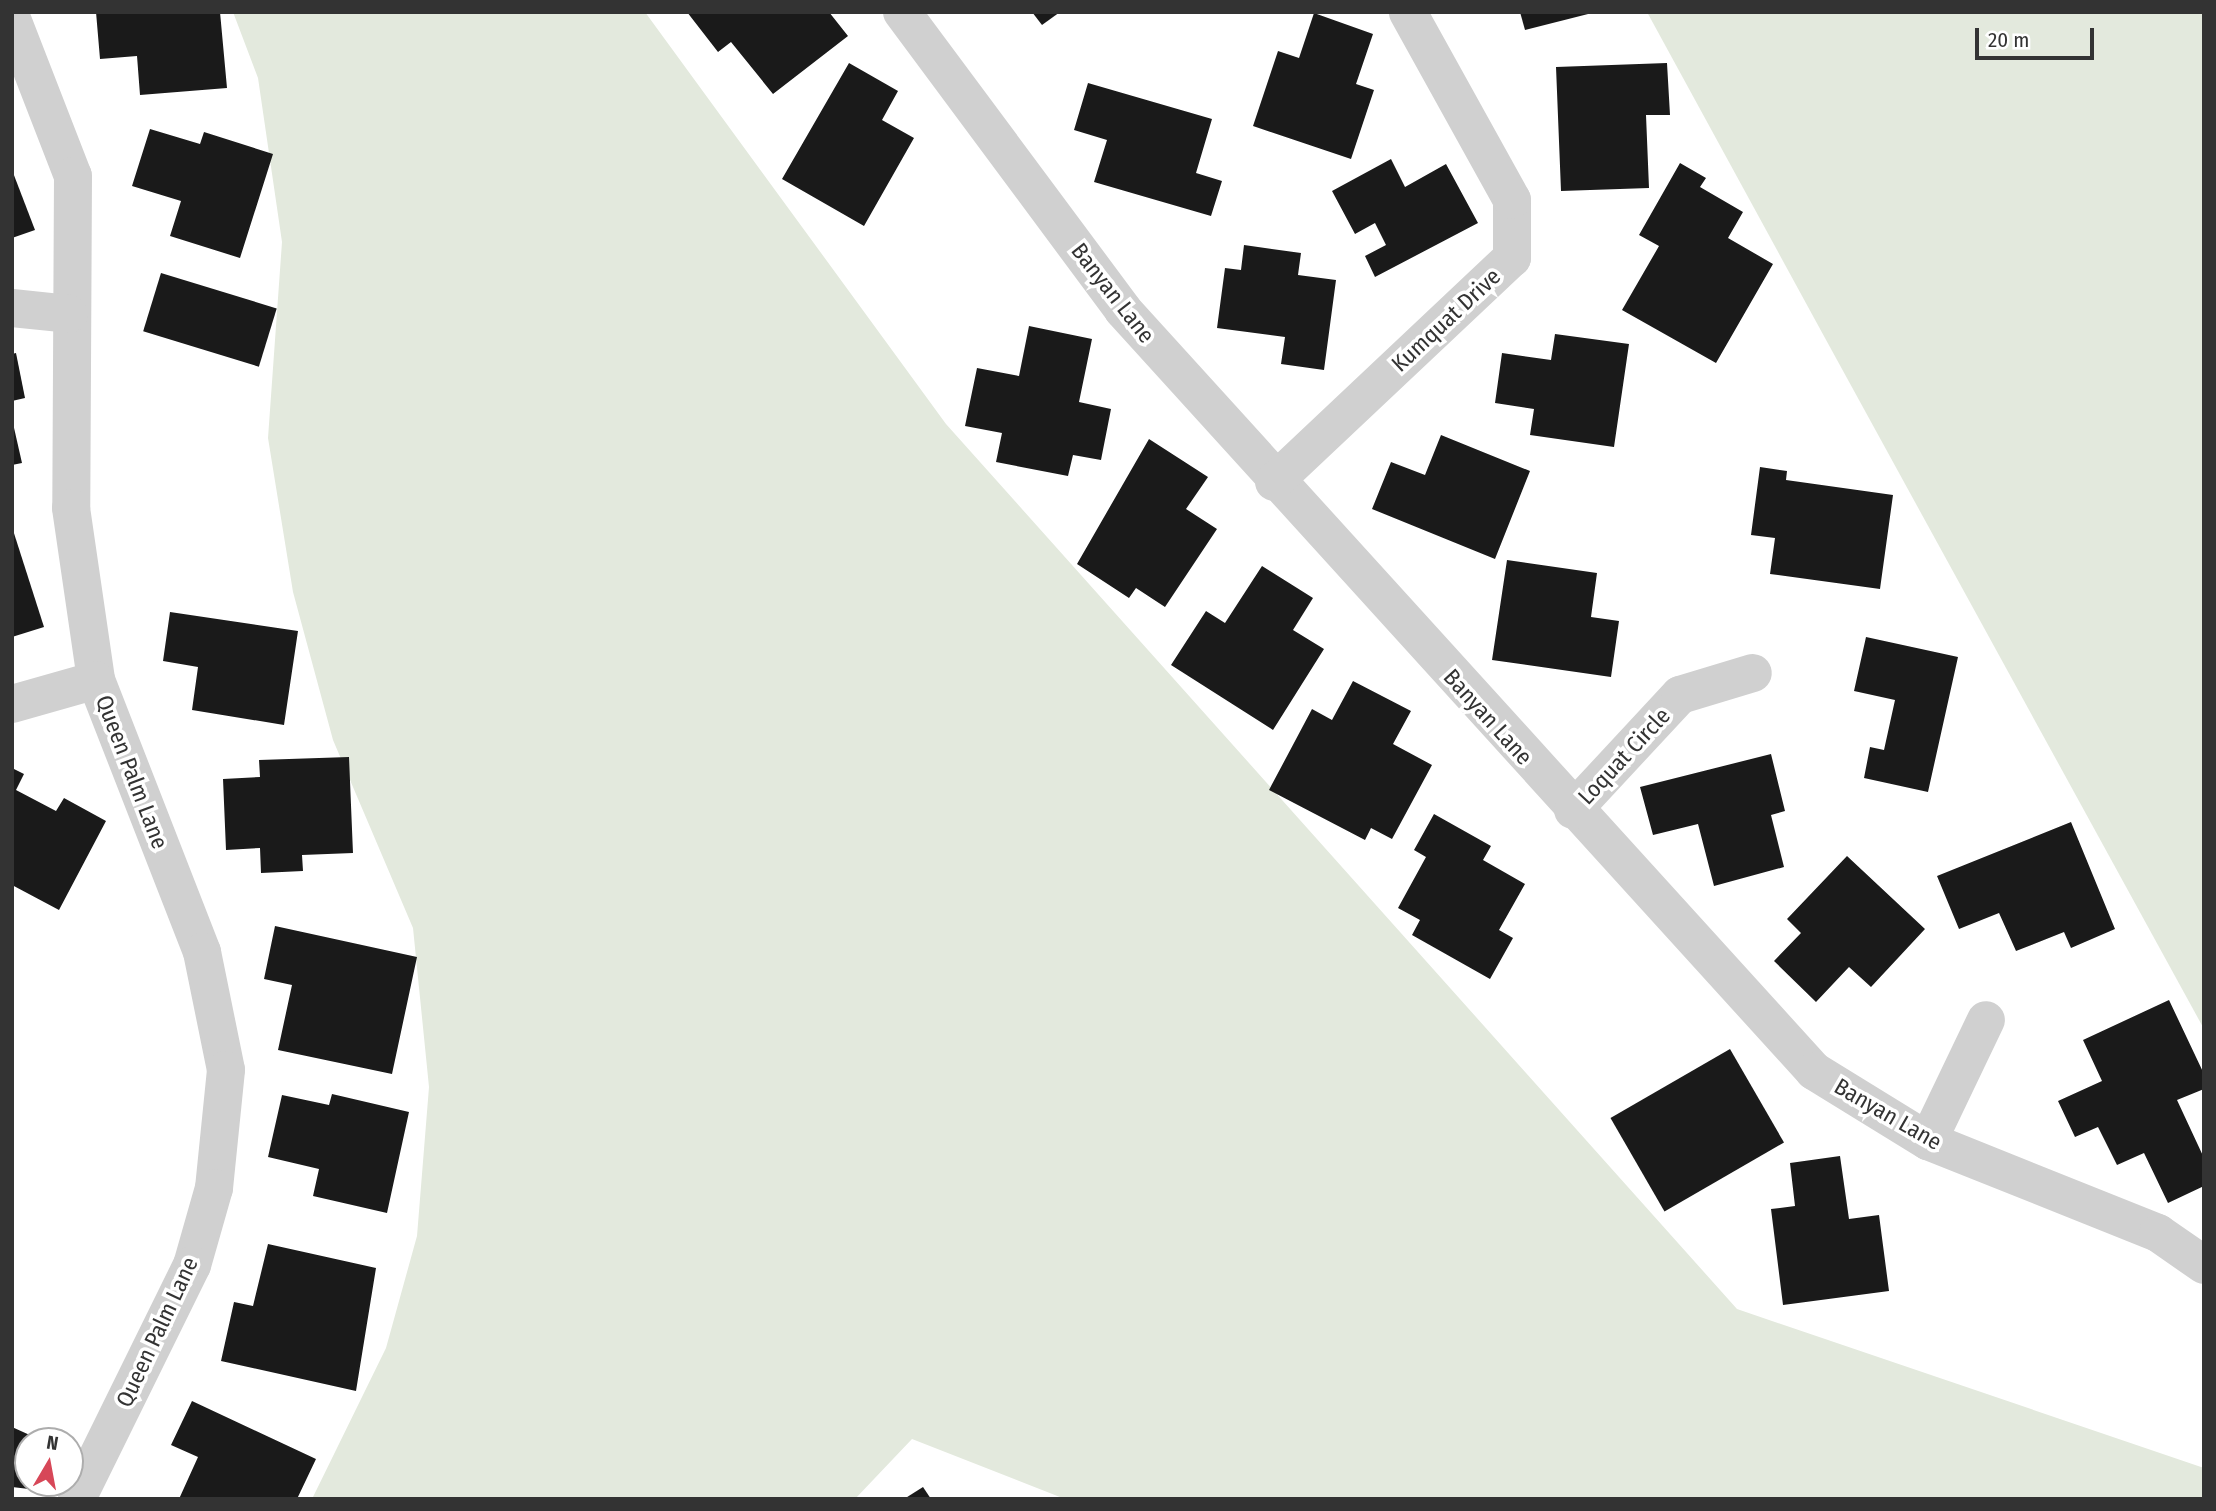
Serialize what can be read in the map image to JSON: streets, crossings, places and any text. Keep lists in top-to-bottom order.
{
  "streets": {
    "street": [
      "Banyan Lane",
      "Kumquat Drive",
      "Loquat Circle",
      "Queen Palm Lane"
    ]
  },
  "crossings": [
    ["Banyan Lane", "Kumquat Drive"],
    ["Banyan Lane", "Loquat Circle"]
  ],
  "scale_bar": "20 m",
  "north": "top"
}
